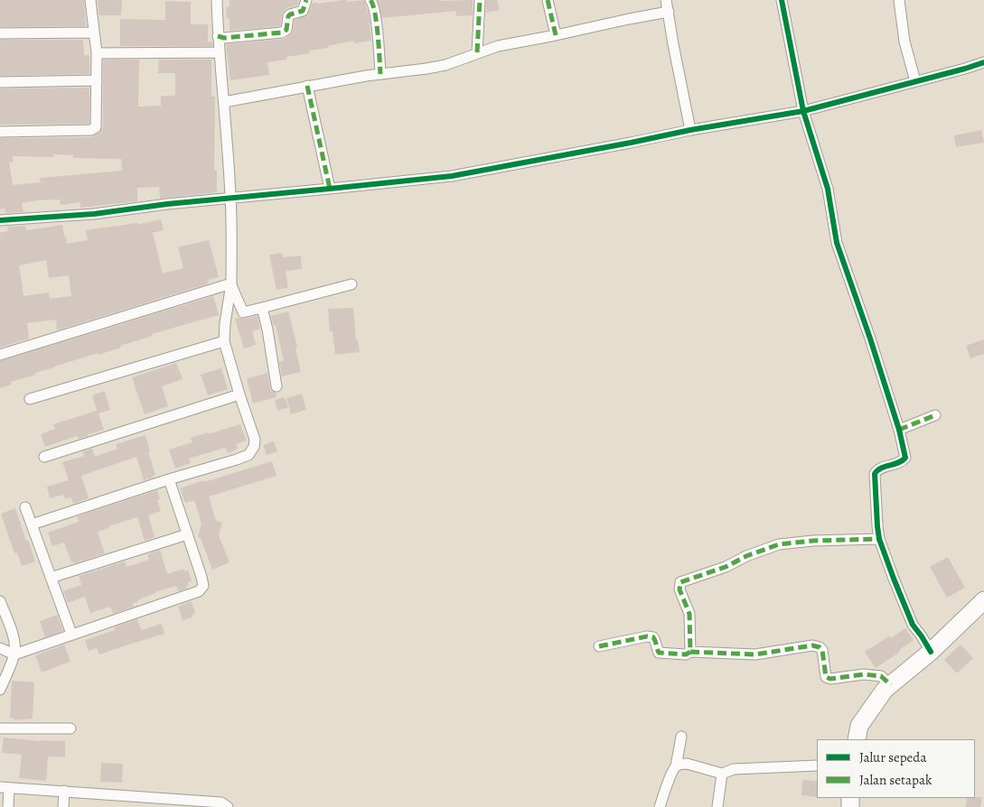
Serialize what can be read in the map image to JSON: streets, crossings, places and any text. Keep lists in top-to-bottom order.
{
  "legend": ["Jalur sepeda", "Jalan setapak"]
}
